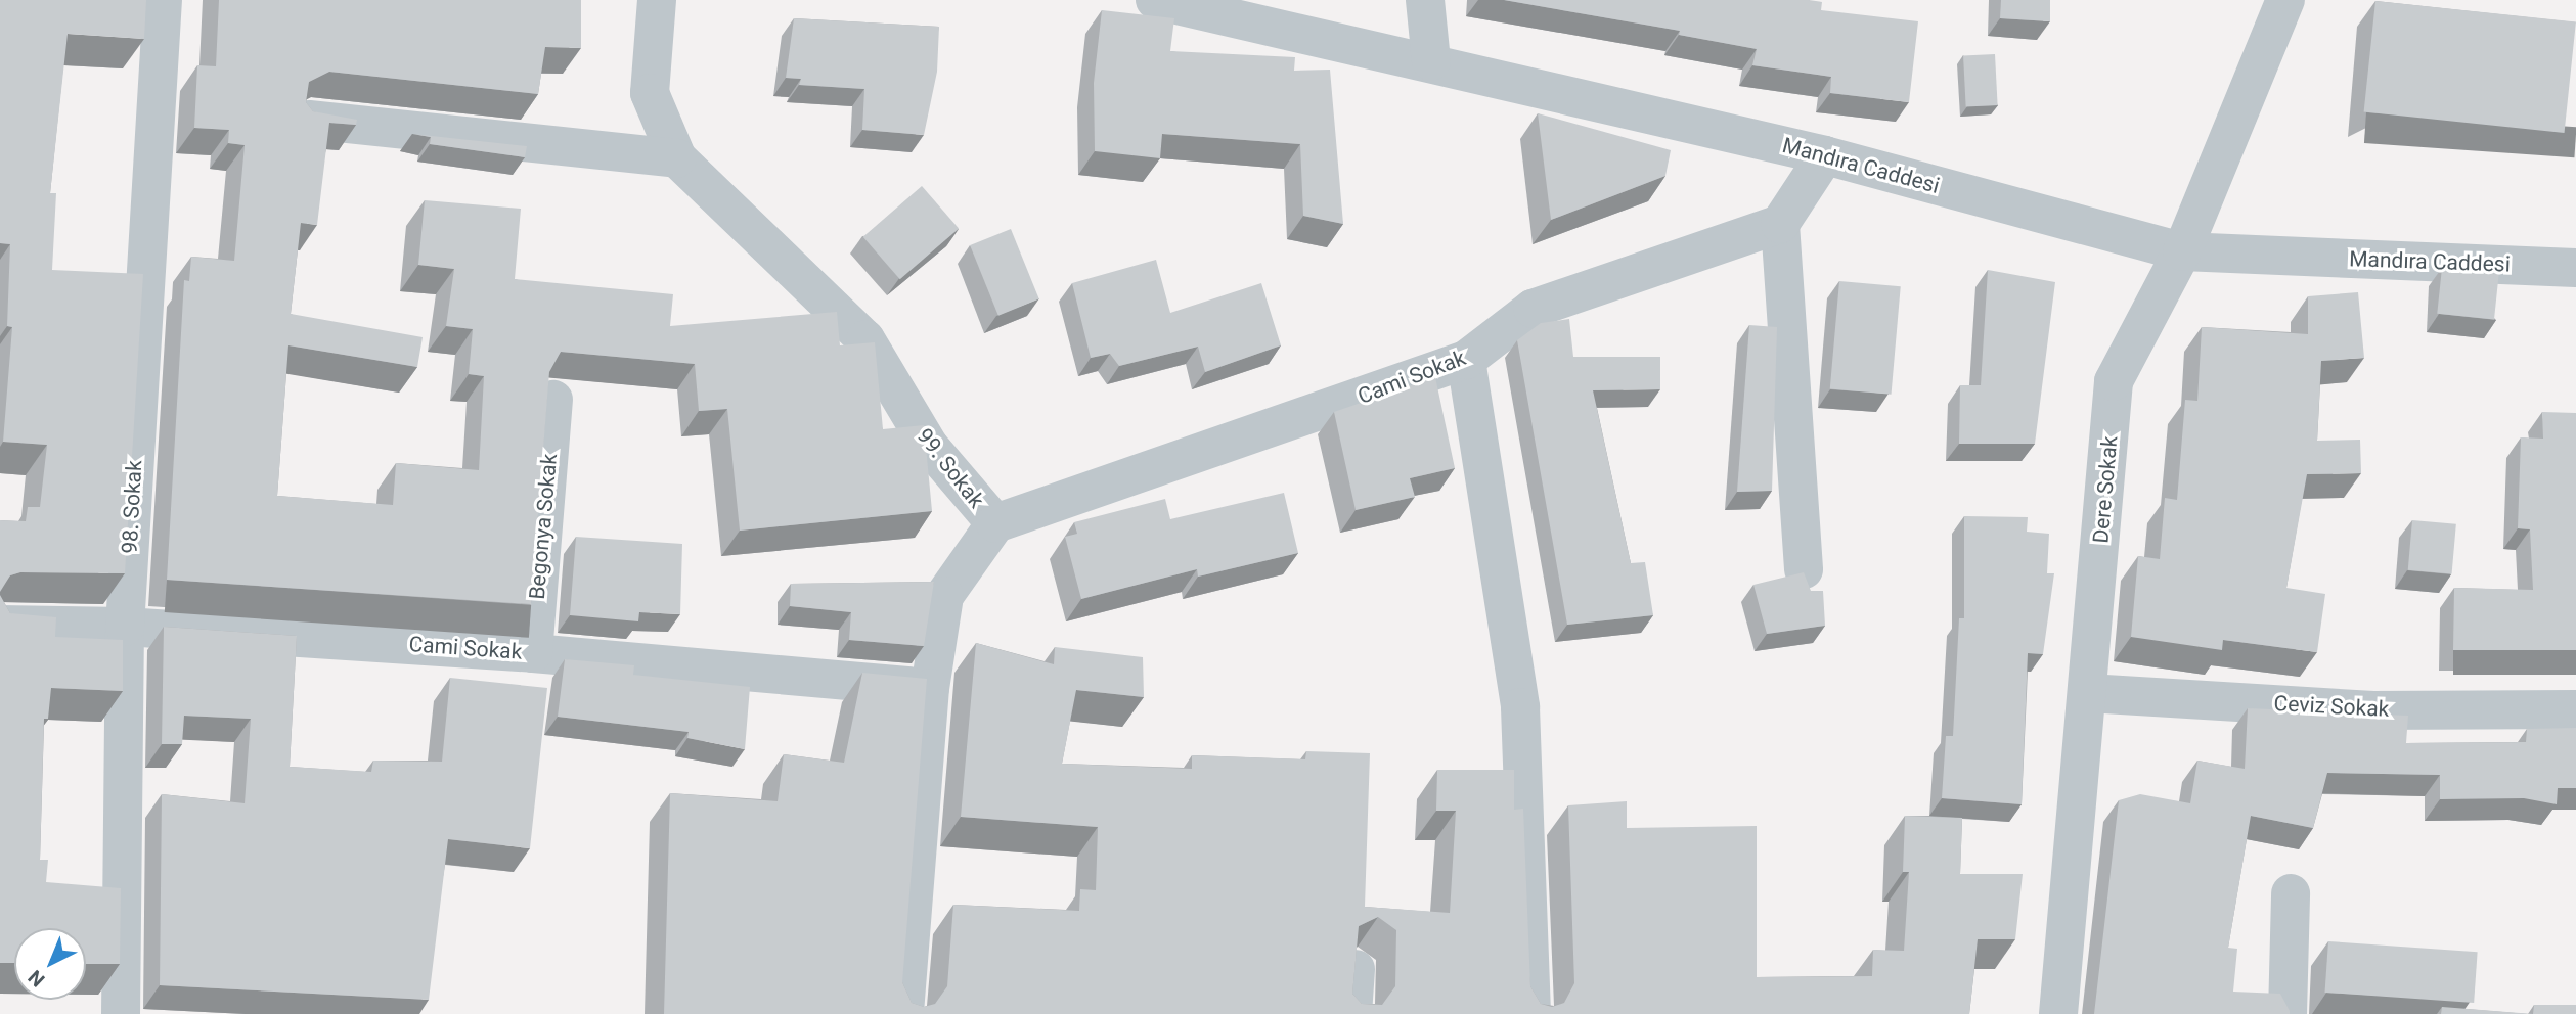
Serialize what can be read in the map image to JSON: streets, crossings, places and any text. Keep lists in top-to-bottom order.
{
  "streets": {
    "street": [
      "Mandıra Caddesi",
      "Cami Sokak",
      "99. Sokak",
      "Dere Sokak",
      "98. Sokak",
      "Begonya Sokak",
      "Ceviz Sokak"
    ]
  },
  "crossings": [
    ["Mandıra Caddesi", "Dere Sokak"],
    ["Cami Sokak", "99. Sokak"],
    ["Cami Sokak", "98. Sokak"],
    ["Cami Sokak", "Begonya Sokak"],
    ["Dere Sokak", "Ceviz Sokak"]
  ],
  "north": "bottom left"
}
